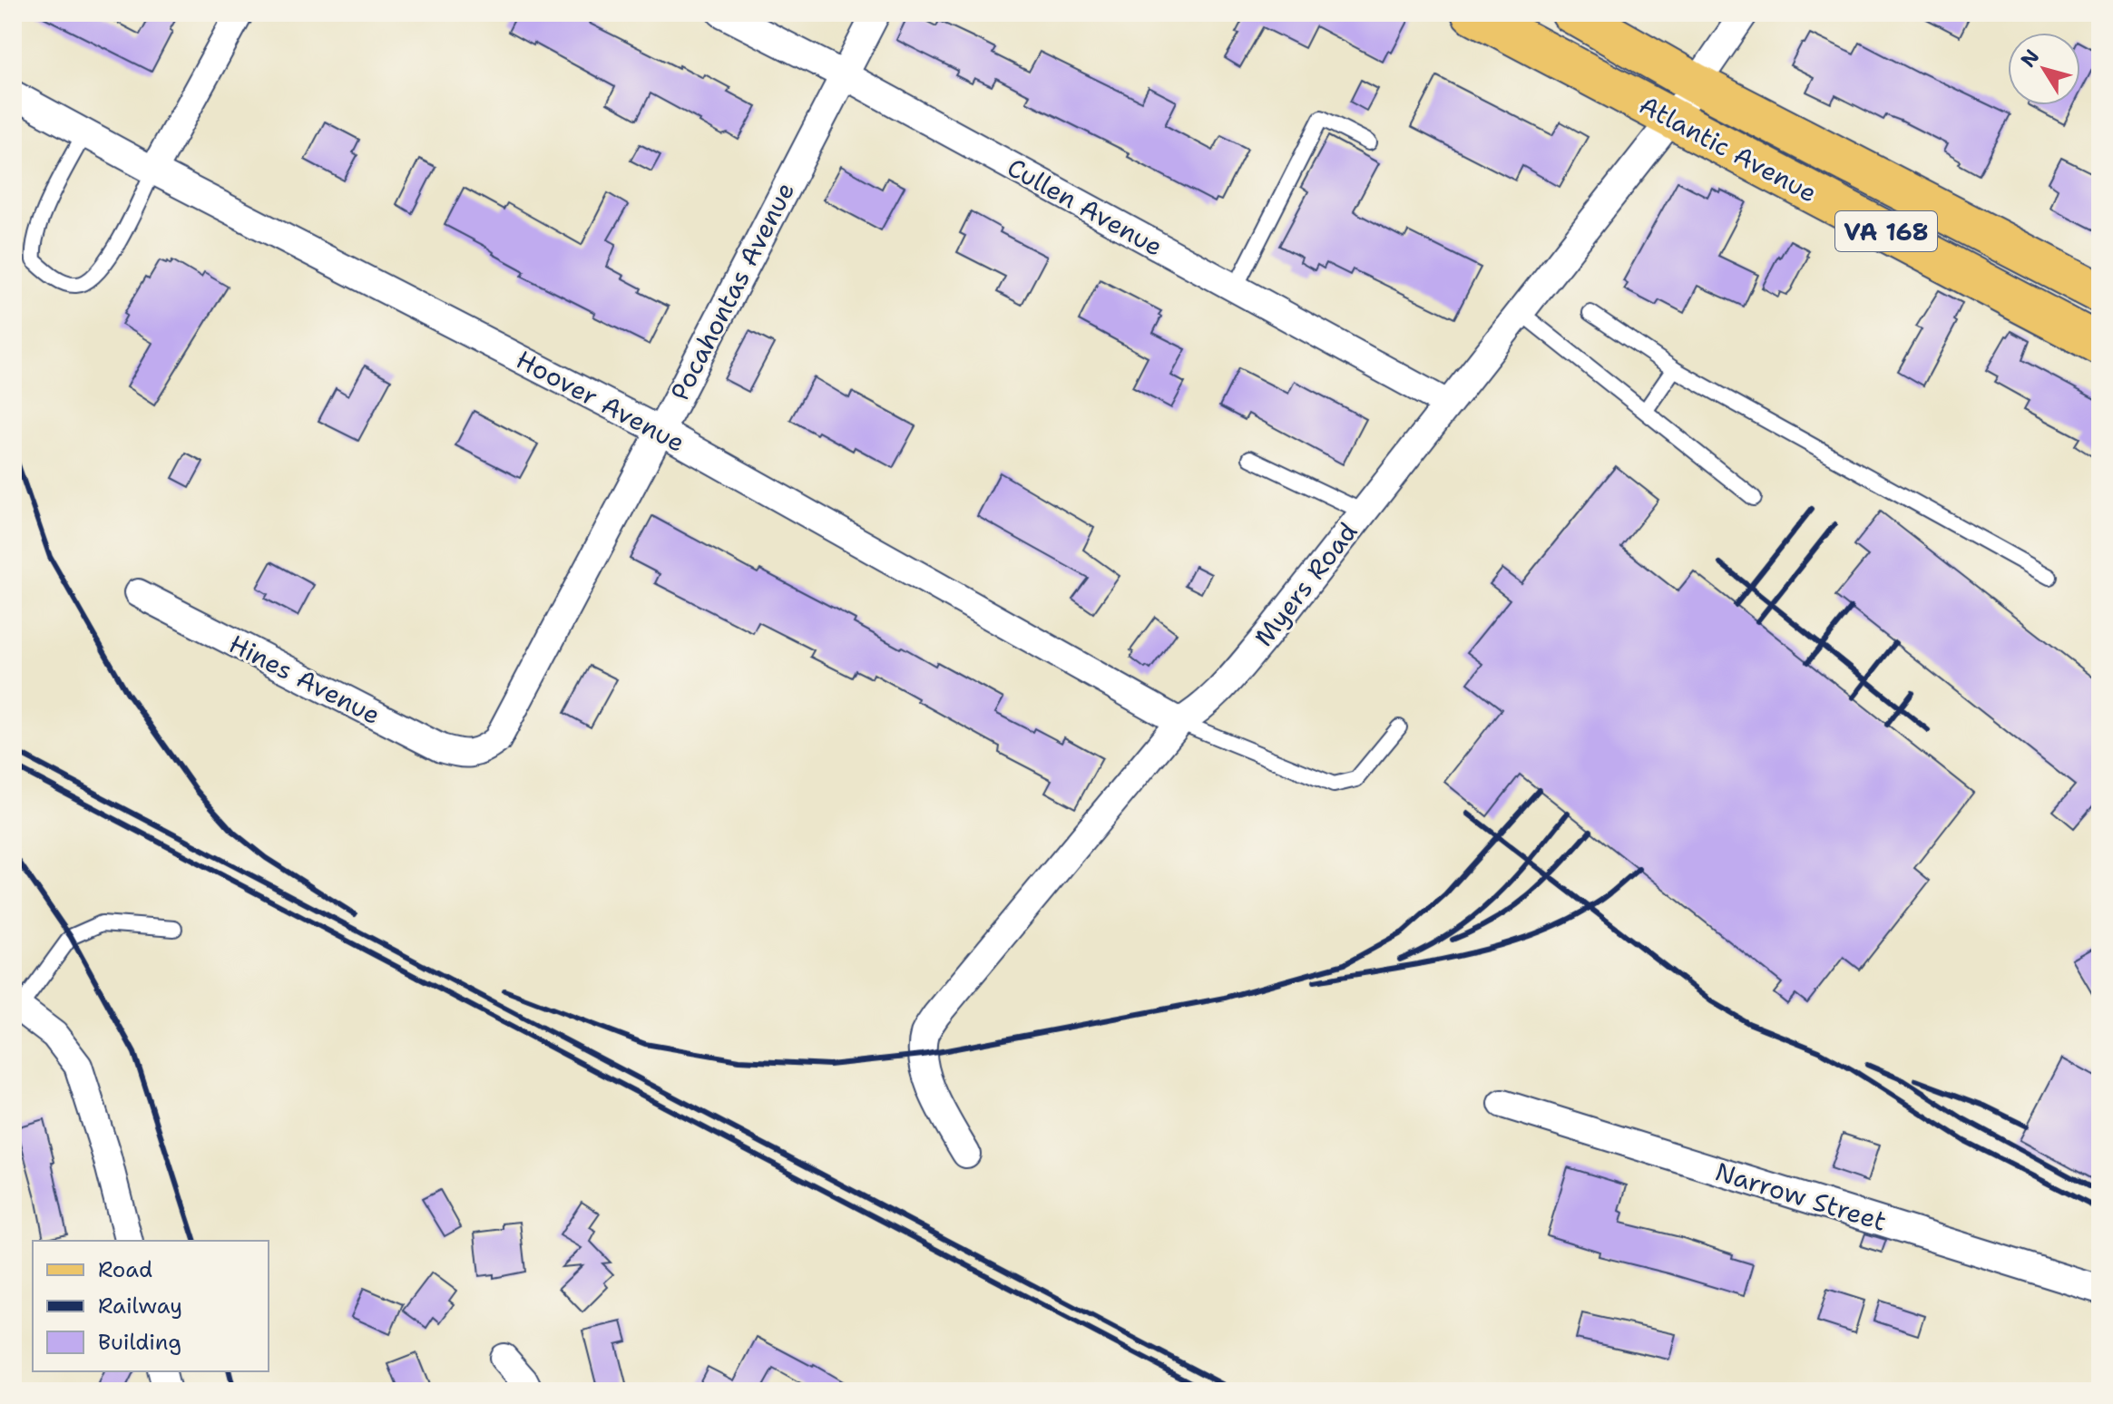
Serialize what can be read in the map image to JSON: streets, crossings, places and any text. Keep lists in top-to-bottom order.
{
  "streets": {
    "main road": ["Atlantic Avenue", "VA 168"],
    "street": [
      "Cullen Avenue",
      "Pocahontas Avenue",
      "Hoover Avenue",
      "Myers Road",
      "Hines Avenue",
      "Narrow Street"
    ]
  },
  "crossings": [
    ["Atlantic Avenue", "Myers Road"],
    ["Cullen Avenue", "Pocahontas Avenue"],
    ["Cullen Avenue", "Myers Road"],
    ["Pocahontas Avenue", "Hoover Avenue"],
    ["Pocahontas Avenue", "Hines Avenue"],
    ["Hoover Avenue", "Myers Road"]
  ],
  "legend": ["Road", "Railway", "Building"],
  "north": "top left"
}
